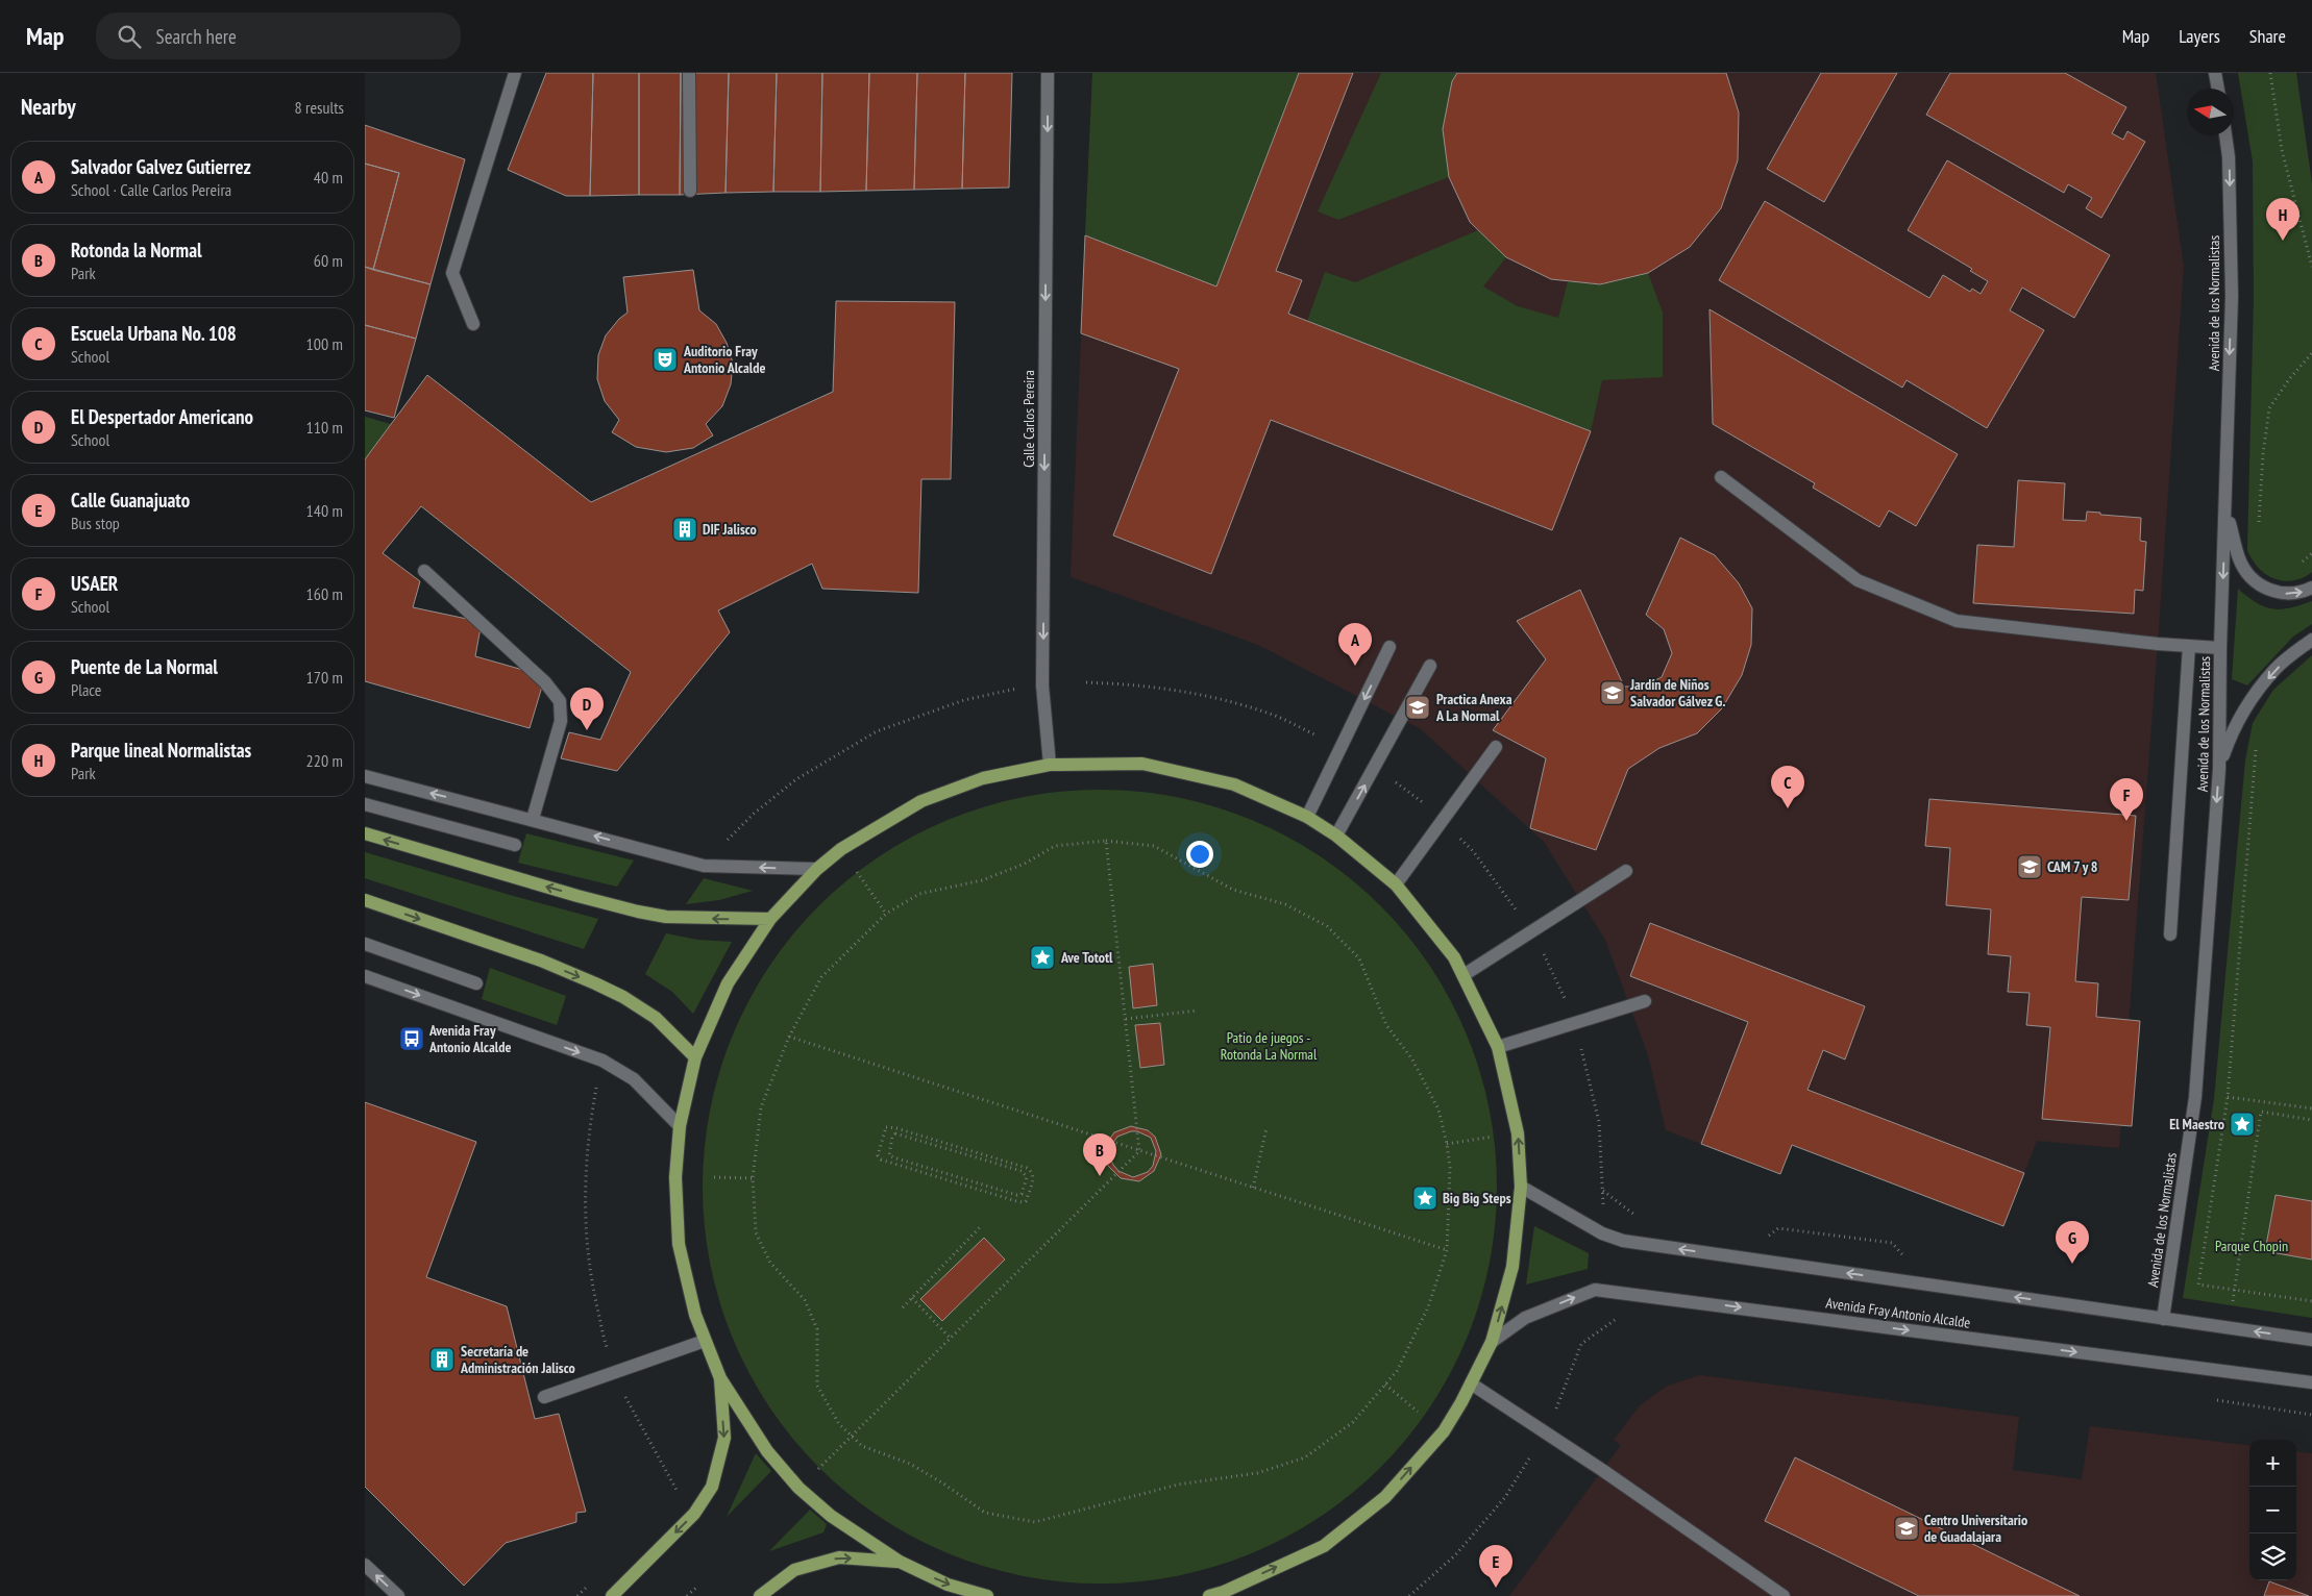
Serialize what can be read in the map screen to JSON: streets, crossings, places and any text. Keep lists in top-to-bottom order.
{
  "streets": {
    "street": ["Avenida de los Normalistas", "Calle Carlos Pereira", "Avenida Fray Antonio Alcalde"]
  },
  "one_way": ["Avenida de los Normalistas", "Calle Carlos Pereira"],
  "parks": ["Patio de juegos - Rotonda La Normal", "Parque Chopin"],
  "places": {
    "theatre": ["Auditorio Fray Antonio Alcalde"],
    "building": ["DIF Jalisco", "Secretaría de Administración Jalisco"],
    "school or university": [
      "Jardín de Niños Salvador Gálvez G.",
      "Practica Anexa A La Normal",
      "CAM 7 y 8",
      "Centro Universitario de Guadalajara"
    ],
    "place": ["Ave Tototl", "El Maestro", "Big Big Steps"],
    "bus stop": ["Avenida Fray Antonio Alcalde"]
  },
  "north": "left",
  "page": {
    "header": "Map",
    "search": "Search here",
    "nav": ["Map", "Layers", "Share"],
    "heading": ["Nearby", "8 results"],
    "list": [
      {
        "mark": "A",
        "name": "Salvador Galvez Gutierrez",
        "note": "School · Calle Carlos Pereira",
        "value": "40 m"
      },
      {
        "mark": "B",
        "name": "Rotonda la Normal",
        "note": "Park",
        "value": "60 m"
      },
      {
        "mark": "C",
        "name": "Escuela Urbana No. 108",
        "note": "School",
        "value": "100 m"
      },
      {
        "mark": "D",
        "name": "El Despertador Americano",
        "note": "School",
        "value": "110 m"
      },
      {
        "mark": "E",
        "name": "Calle Guanajuato",
        "note": "Bus stop",
        "value": "140 m"
      },
      {
        "mark": "F",
        "name": "USAER",
        "note": "School",
        "value": "160 m"
      },
      {
        "mark": "G",
        "name": "Puente de La Normal",
        "note": "Place",
        "value": "170 m"
      },
      {
        "mark": "H",
        "name": "Parque lineal Normalistas",
        "note": "Park",
        "value": "220 m"
      }
    ],
    "pins": [
      "H",
      "A",
      "D",
      "C",
      "F",
      "B",
      "G",
      "E"
    ],
    "map_buttons": ["+", "−"]
  }
}
